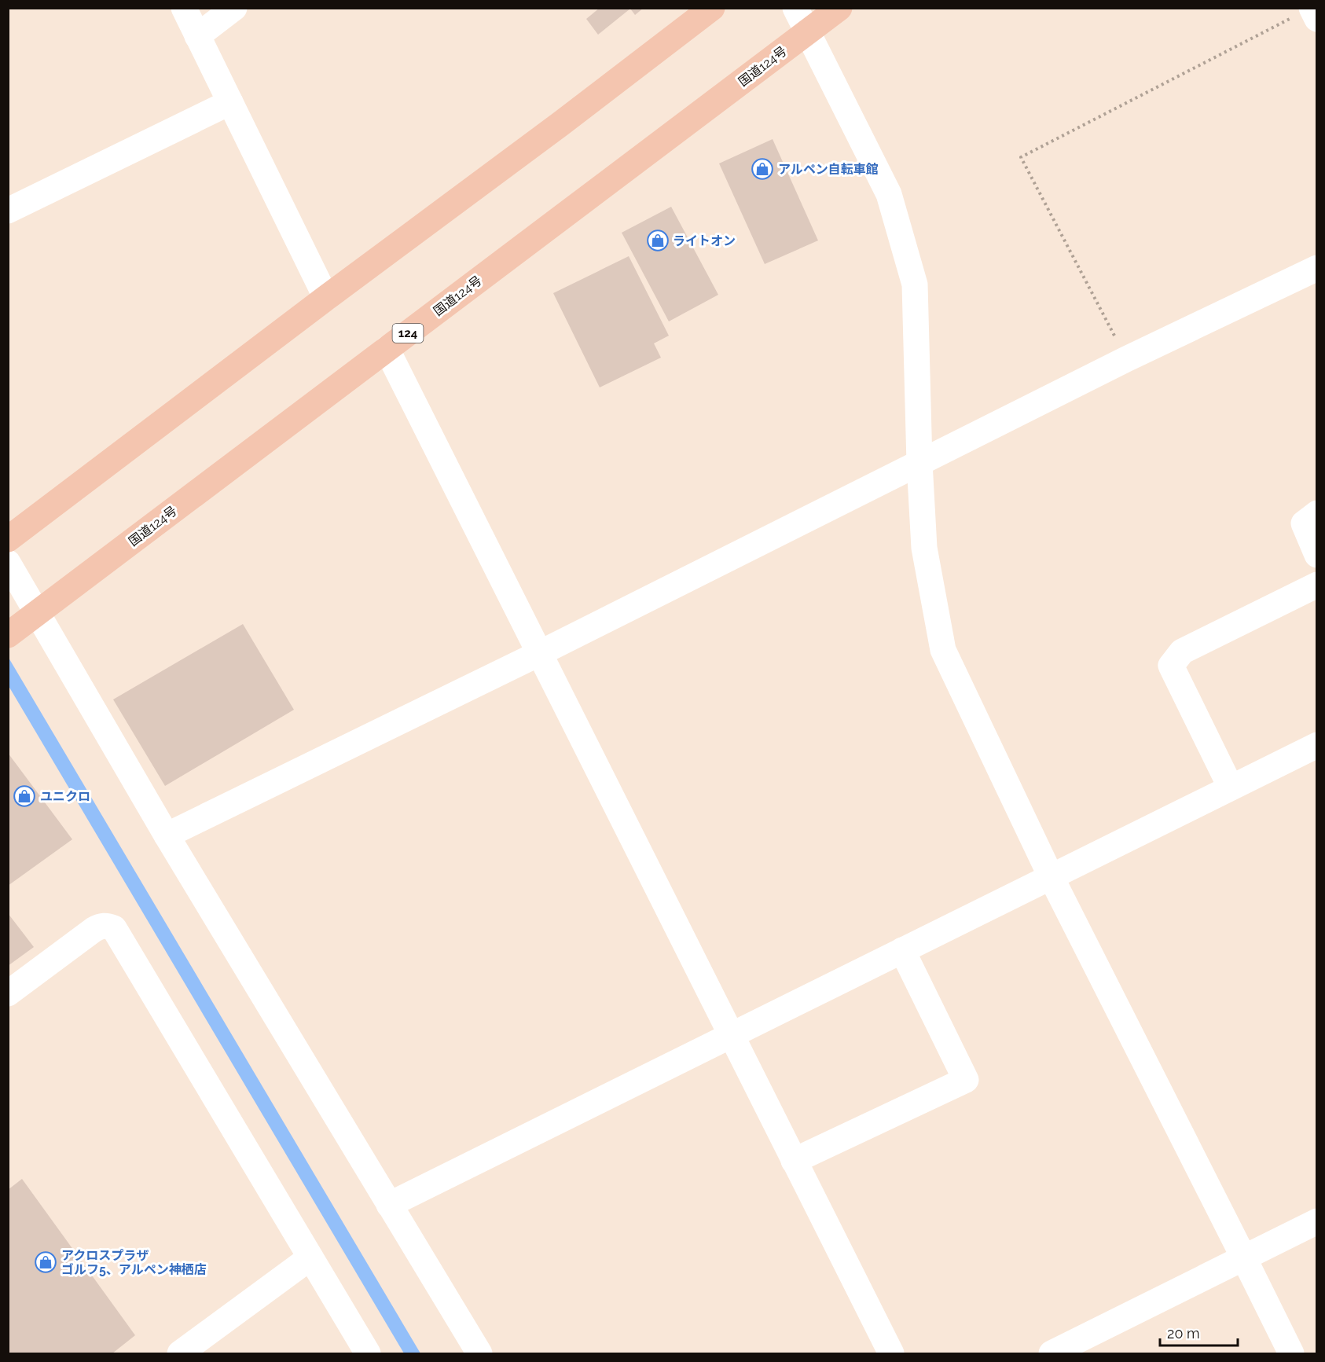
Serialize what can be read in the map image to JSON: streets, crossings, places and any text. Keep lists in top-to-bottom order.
{
  "streets": {
    "highway": ["国道124号", "124"]
  },
  "places": {
    "shop": [
      "アルペン自転車館",
      "ライトオン",
      "ユニクロ",
      "アクロスプラザ ゴルフ5、アルペン神栖店"
    ]
  },
  "scale_bar": "20 m"
}
